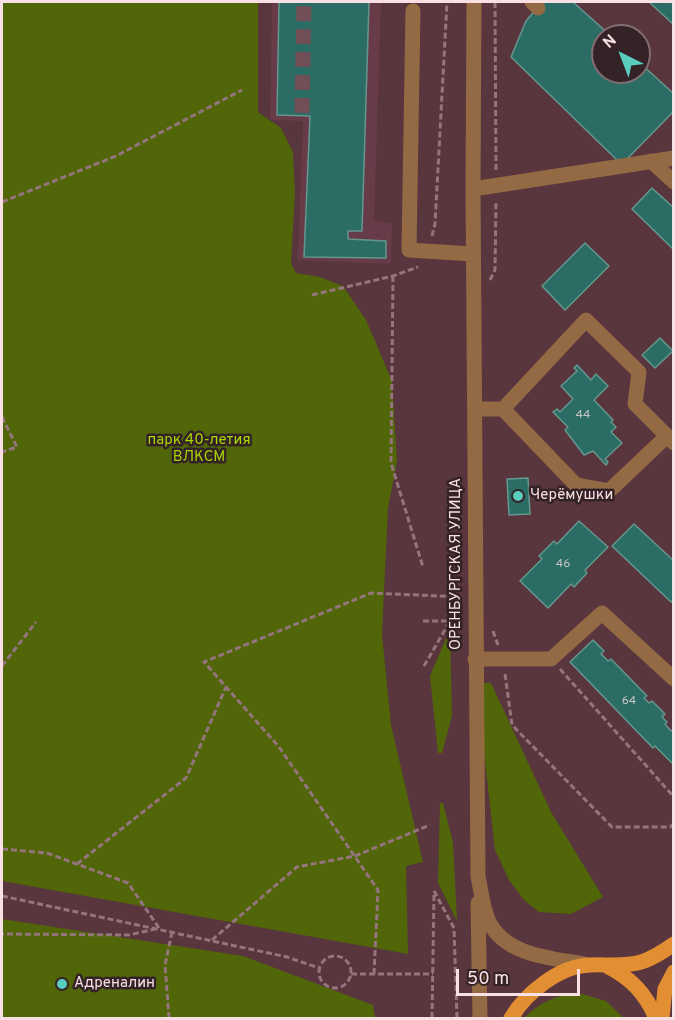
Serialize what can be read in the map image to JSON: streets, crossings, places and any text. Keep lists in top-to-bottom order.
{
  "streets": {
    "main road": ["ОРЕНБУРГСКАЯ УЛИЦА"]
  },
  "parks": ["парк 40-летия ВЛКСМ"],
  "places": ["Черёмушки", "Адреналин"],
  "house_numbers": ["44", "46", "64"],
  "scale_bar": "50 m",
  "north": "top left"
}
